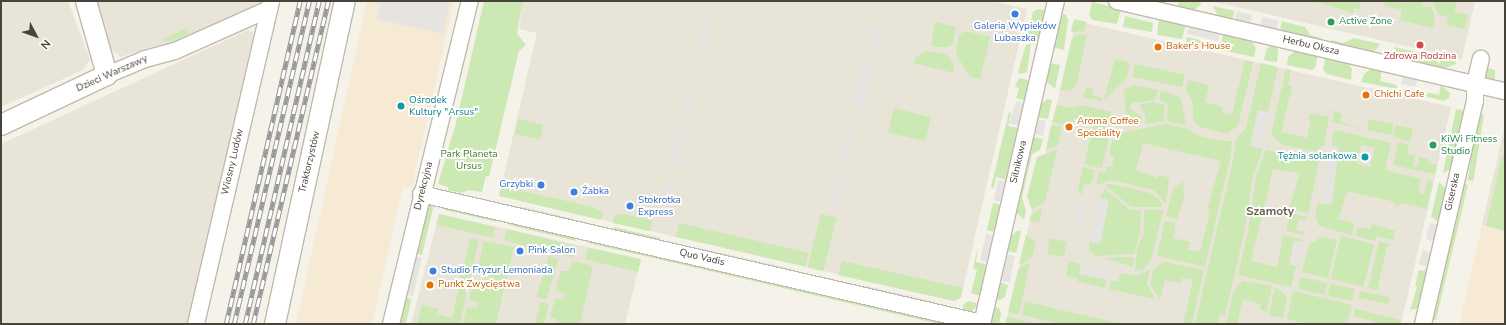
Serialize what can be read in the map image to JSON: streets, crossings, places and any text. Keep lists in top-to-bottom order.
{
  "streets": {
    "street": [
      "Herbu Oksza",
      "Dzieci Warszawy",
      "Wiosny Ludów",
      "Traktorzystów",
      "Silnikowa",
      "Dyrekcyjna",
      "Giserska",
      "Quo Vadis"
    ]
  },
  "crossings": [
    ["Herbu Oksza", "Giserska"],
    ["Dzieci Warszawy", "Wiosny Ludów"],
    ["Silnikowa", "Quo Vadis"],
    ["Dyrekcyjna", "Quo Vadis"]
  ],
  "districts": ["Szamoty"],
  "parks": ["Park Planeta Ursus"],
  "places": [
    "Galeria Wypieków Lubaszka",
    "Active Zone",
    "Zdrowa Rodzina",
    "Baker's House",
    "Chichi Cafe",
    "Ośrodek Kultury \"Arsus\"",
    "Aroma Coffee Speciality",
    "KiWi Fitness Studio",
    "Tężnia solankowa",
    "Grzybki",
    "Żabka",
    "Stokrotka Express",
    "Pink Salon",
    "Studio Fryzur Lemoniada",
    "Punkt Zwycięstwa"
  ],
  "north": "bottom right"
}
